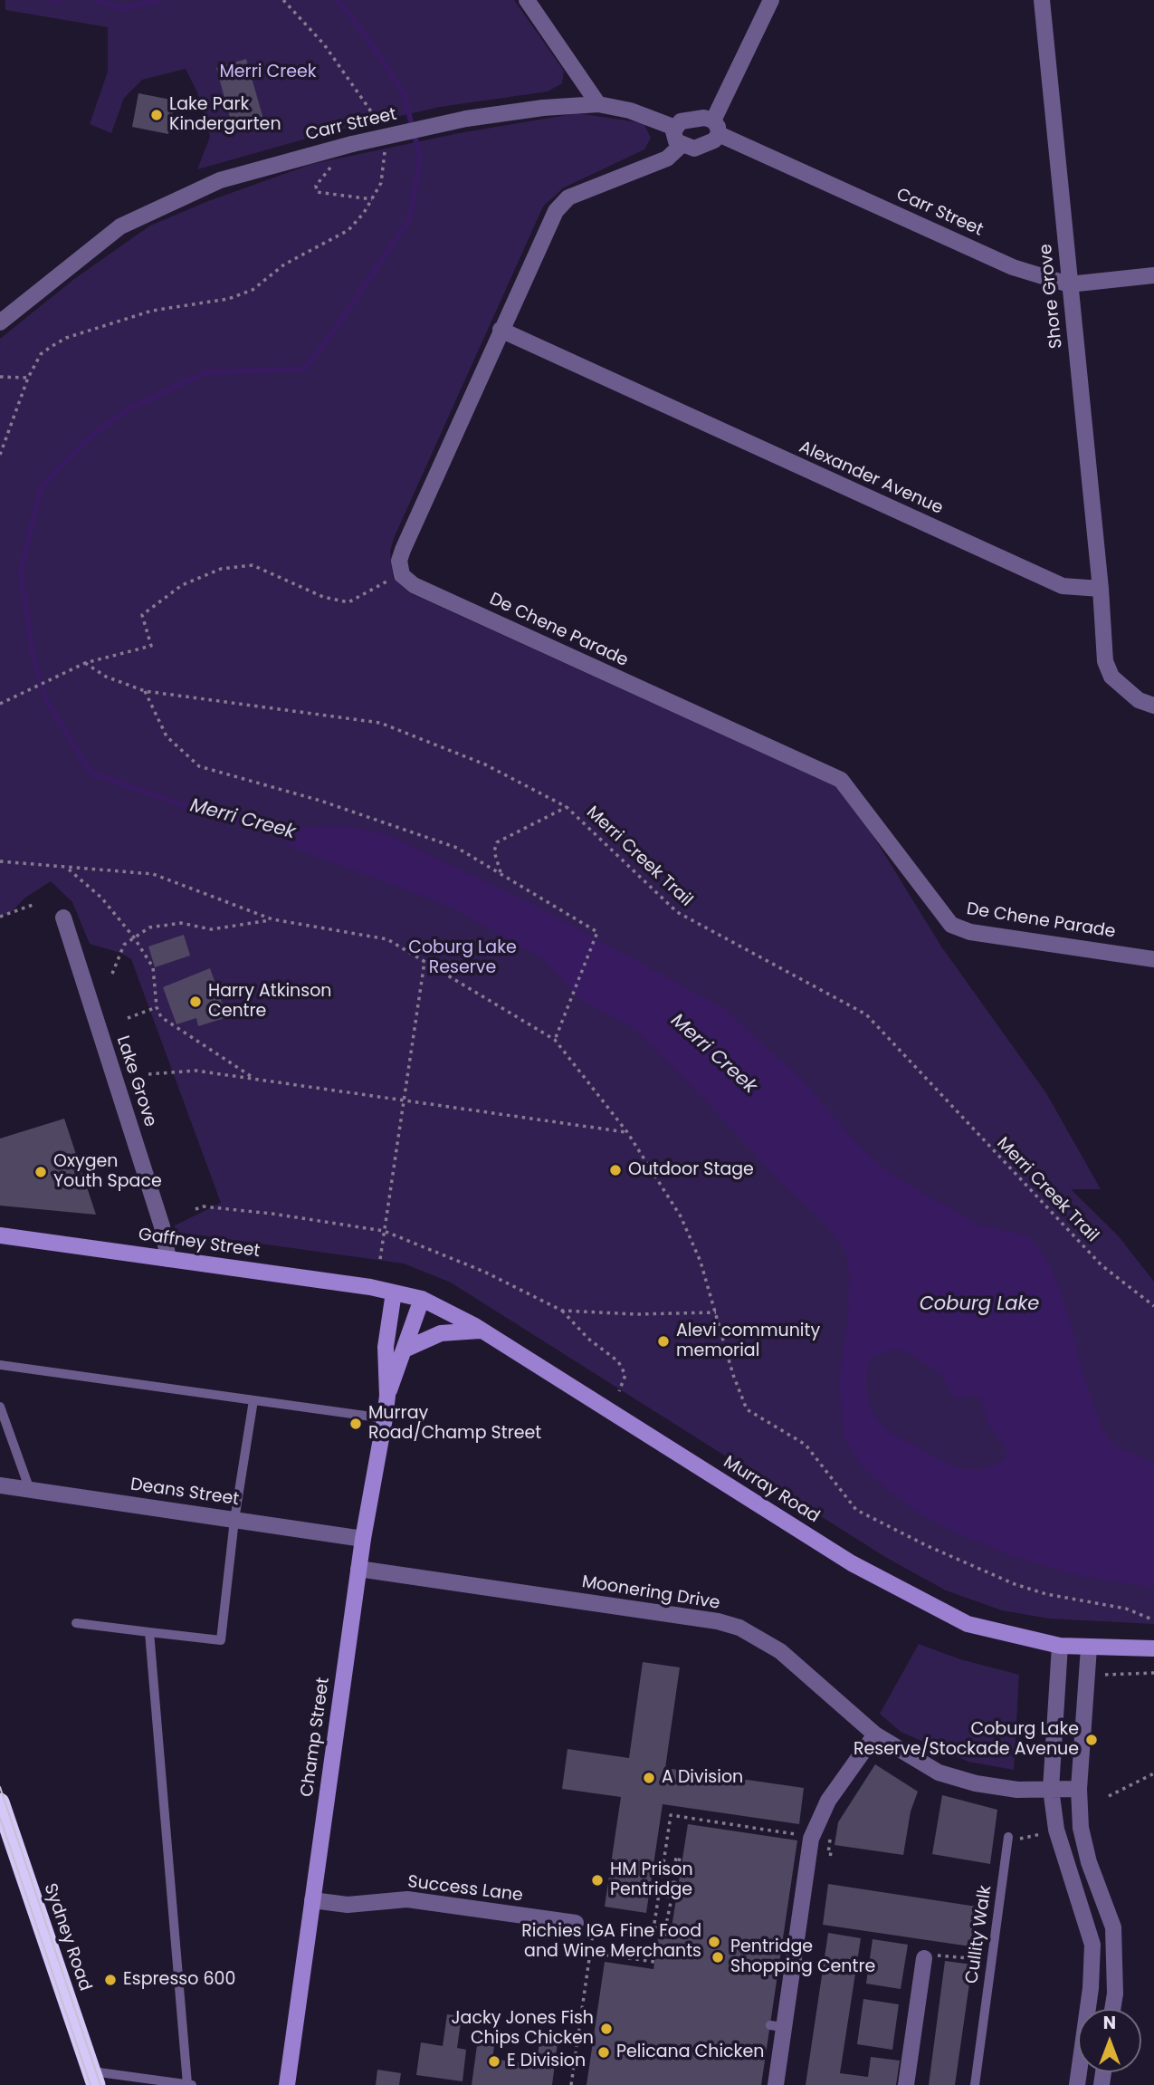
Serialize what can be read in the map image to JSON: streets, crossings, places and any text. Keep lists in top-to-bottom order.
{
  "streets": {
    "highway": ["Sydney Road"],
    "main road": ["Gaffney Street", "Murray Road", "Champ Street"],
    "street": [
      "Carr Street",
      "Shore Grove",
      "Alexander Avenue",
      "De Chene Parade",
      "Lake Grove",
      "Deans Street",
      "Moonering Drive",
      "Success Lane"
    ],
    "lane": ["Cullity Walk"],
    "path": ["Merri Creek Trail"]
  },
  "crossings": [
    ["Carr Street", "Shore Grove"],
    ["Shore Grove", "Alexander Avenue"],
    ["Lake Grove", "Gaffney Street"],
    ["Gaffney Street", "Murray Road"],
    ["Gaffney Street", "Champ Street"],
    ["Murray Road", "Champ Street"],
    ["Deans Street", "Champ Street"],
    ["Moonering Drive", "Champ Street"],
    ["Champ Street", "Success Lane"]
  ],
  "water": ["Merri Creek", "Coburg Lake"],
  "parks": ["Merri Creek", "Coburg Lake Reserve"],
  "places": [
    "Lake Park Kindergarten",
    "Harry Atkinson Centre",
    "Outdoor Stage",
    "Oxygen Youth Space",
    "Alevi community memorial",
    "Murray Road/Champ Street",
    "Coburg Lake Reserve/Stockade Avenue",
    "A Division",
    "HM Prison Pentridge",
    "Richies IGA Fine Food and Wine Merchants",
    "Pentridge Shopping Centre",
    "Espresso 600",
    "Jacky Jones Fish Chips Chicken",
    "Pelicana Chicken",
    "E Division"
  ],
  "north": "top"
}
